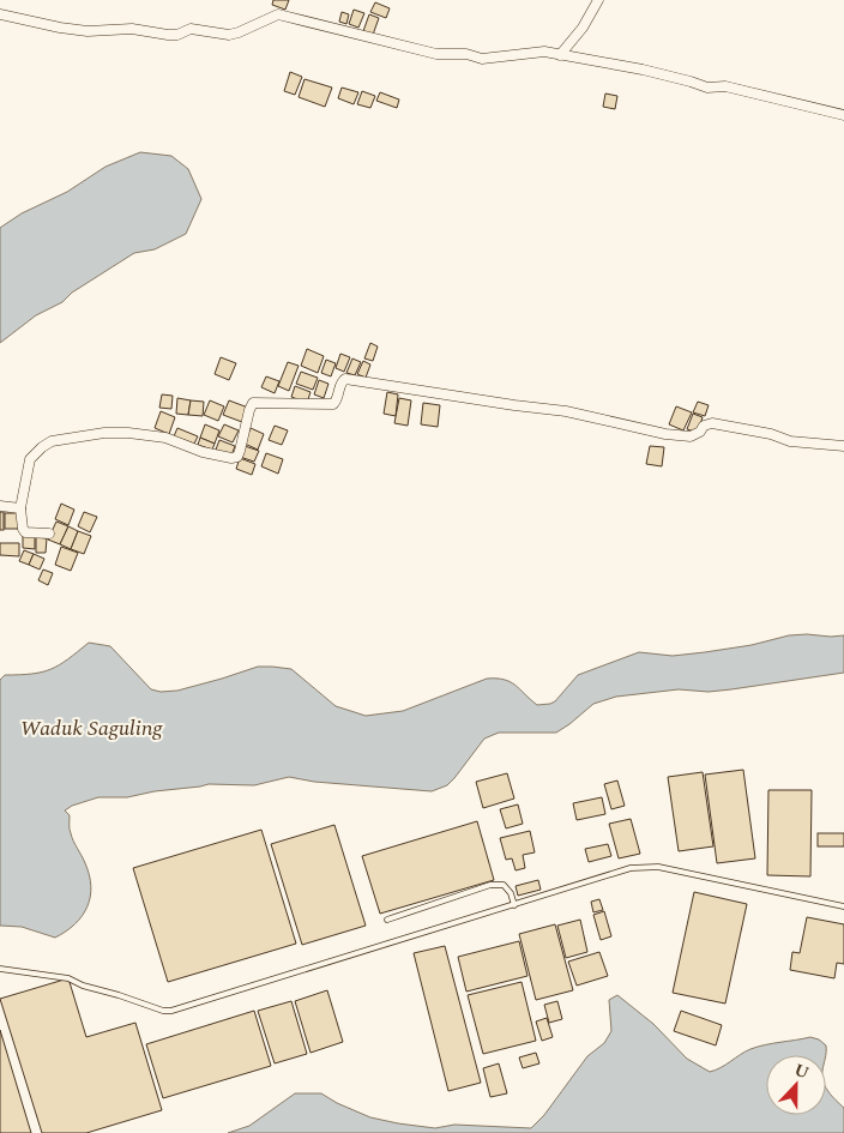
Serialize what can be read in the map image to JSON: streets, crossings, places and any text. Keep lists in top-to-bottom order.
{
  "water": ["Waduk Saguling"],
  "north": "top"
}
